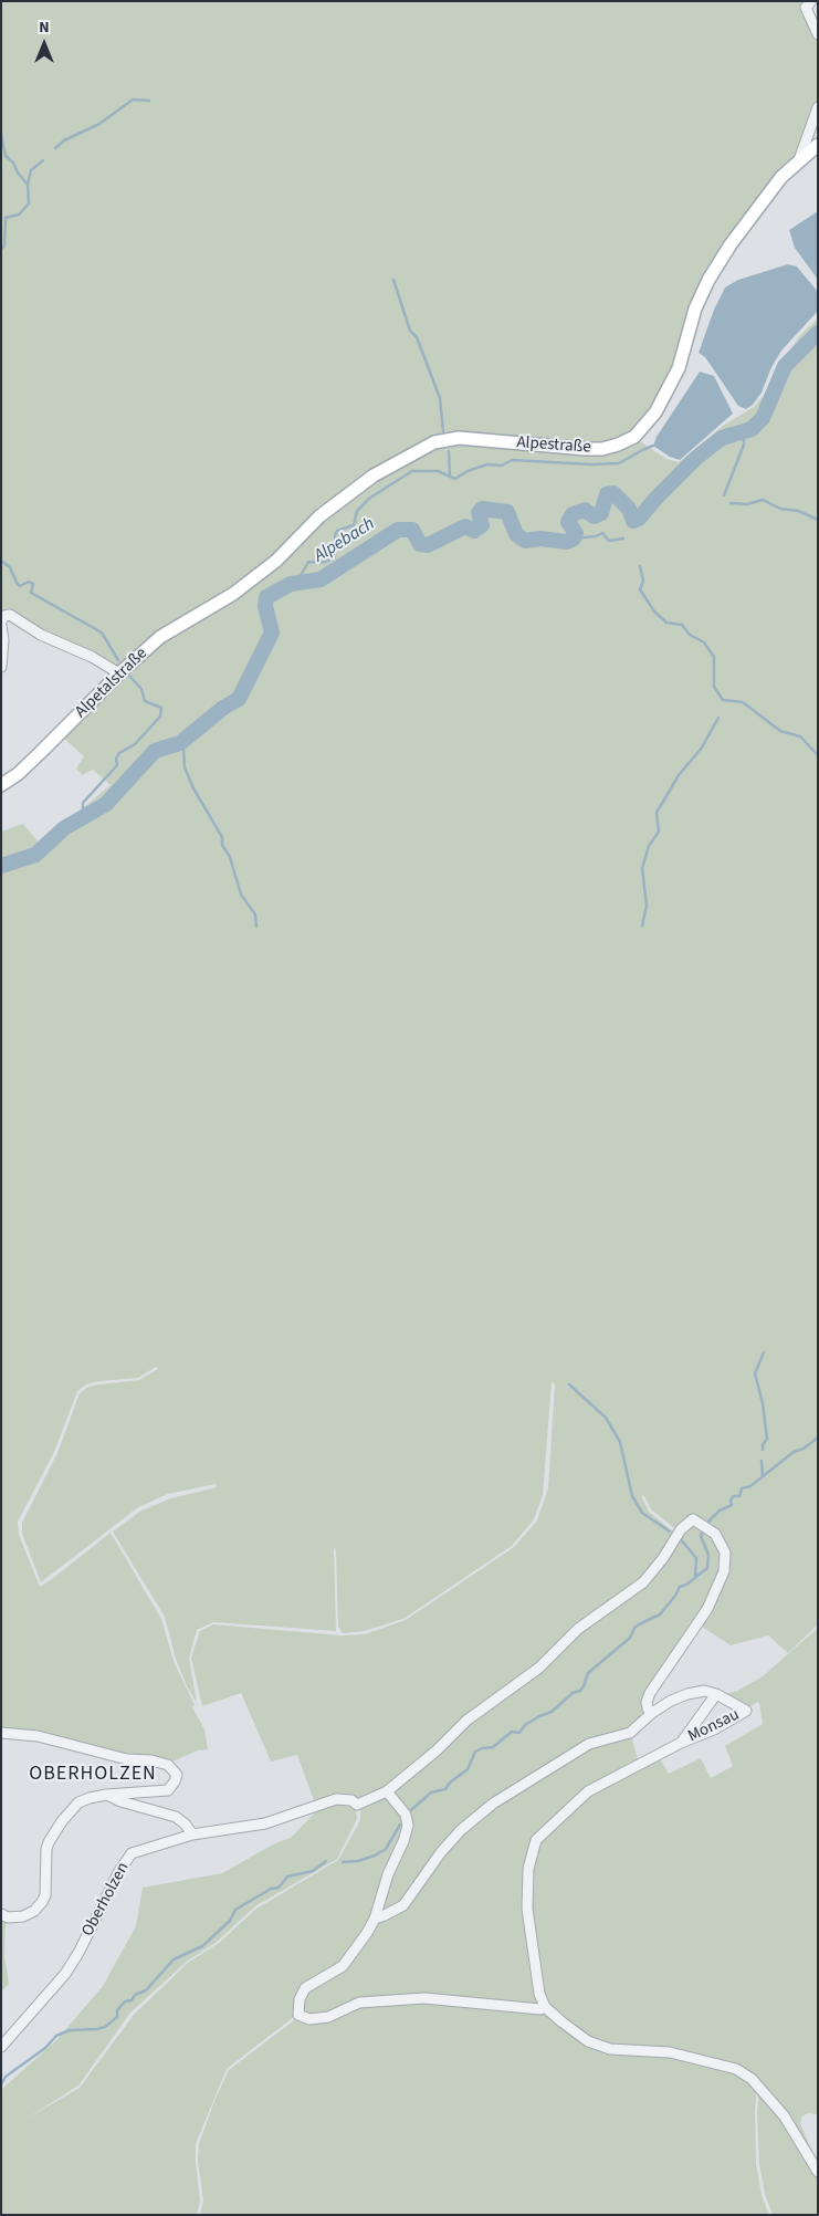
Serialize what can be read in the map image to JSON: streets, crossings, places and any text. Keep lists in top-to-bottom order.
{
  "streets": {
    "main road": ["Alpestraße", "Alpetalstraße"],
    "street": ["Monsau", "Oberholzen"]
  },
  "crossings": [
    ["Alpestraße", "Alpetalstraße"]
  ],
  "districts": ["OBERHOLZEN"],
  "water": ["Alpebach"],
  "north": "top"
}
